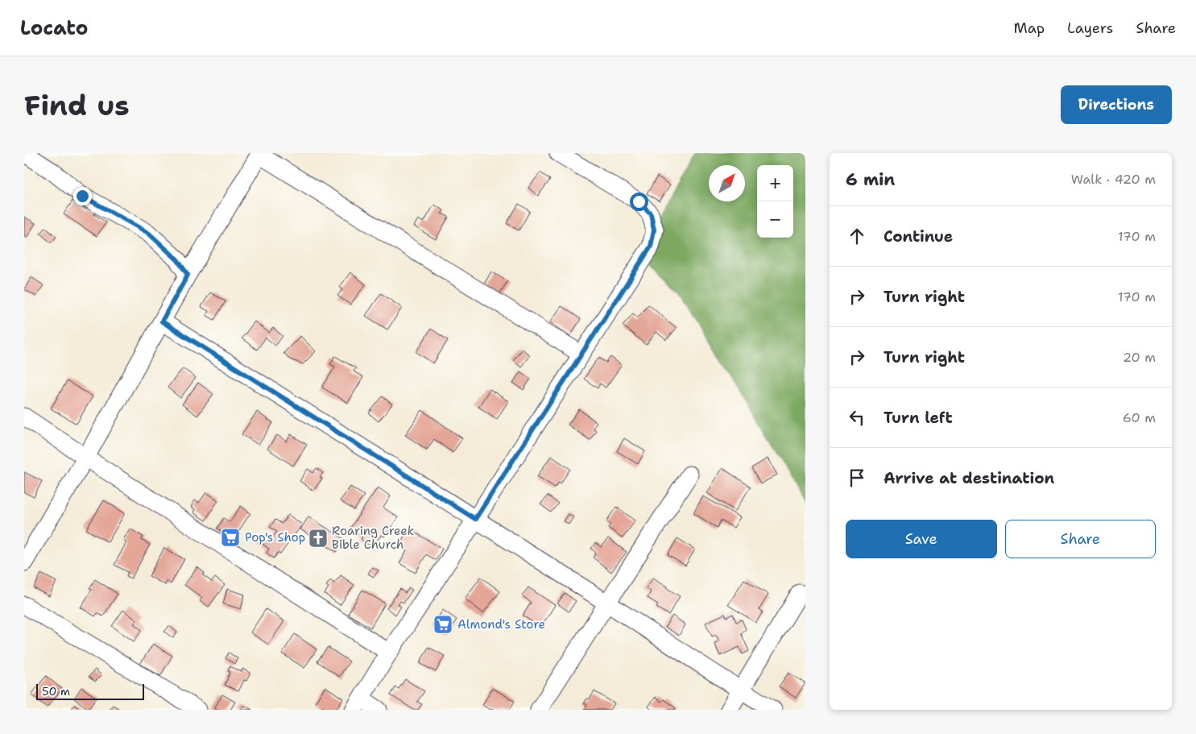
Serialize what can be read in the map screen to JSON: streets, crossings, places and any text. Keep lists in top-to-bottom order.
{
  "places": {
    "supermarket": ["Pop's Shop", "Almond's Store"],
    "church": ["Roaring Creek Bible Church"]
  },
  "scale_bar": "50 m",
  "north": "top right",
  "page": {
    "header": "Locato",
    "nav": ["Map", "Layers", "Share"],
    "buttons": [
      "Directions",
      ["Save", "Share"]
    ],
    "title": "Find us",
    "heading": ["6 min", "Walk · 420 m"],
    "map_buttons": ["+", "−"],
    "list": [
      ["Continue", "170 m"],
      ["Turn right", "170 m"],
      ["Turn right", "20 m"],
      ["Turn left", "60 m"],
      "Arrive at destination"
    ],
    "scale": "50 m"
  }
}
